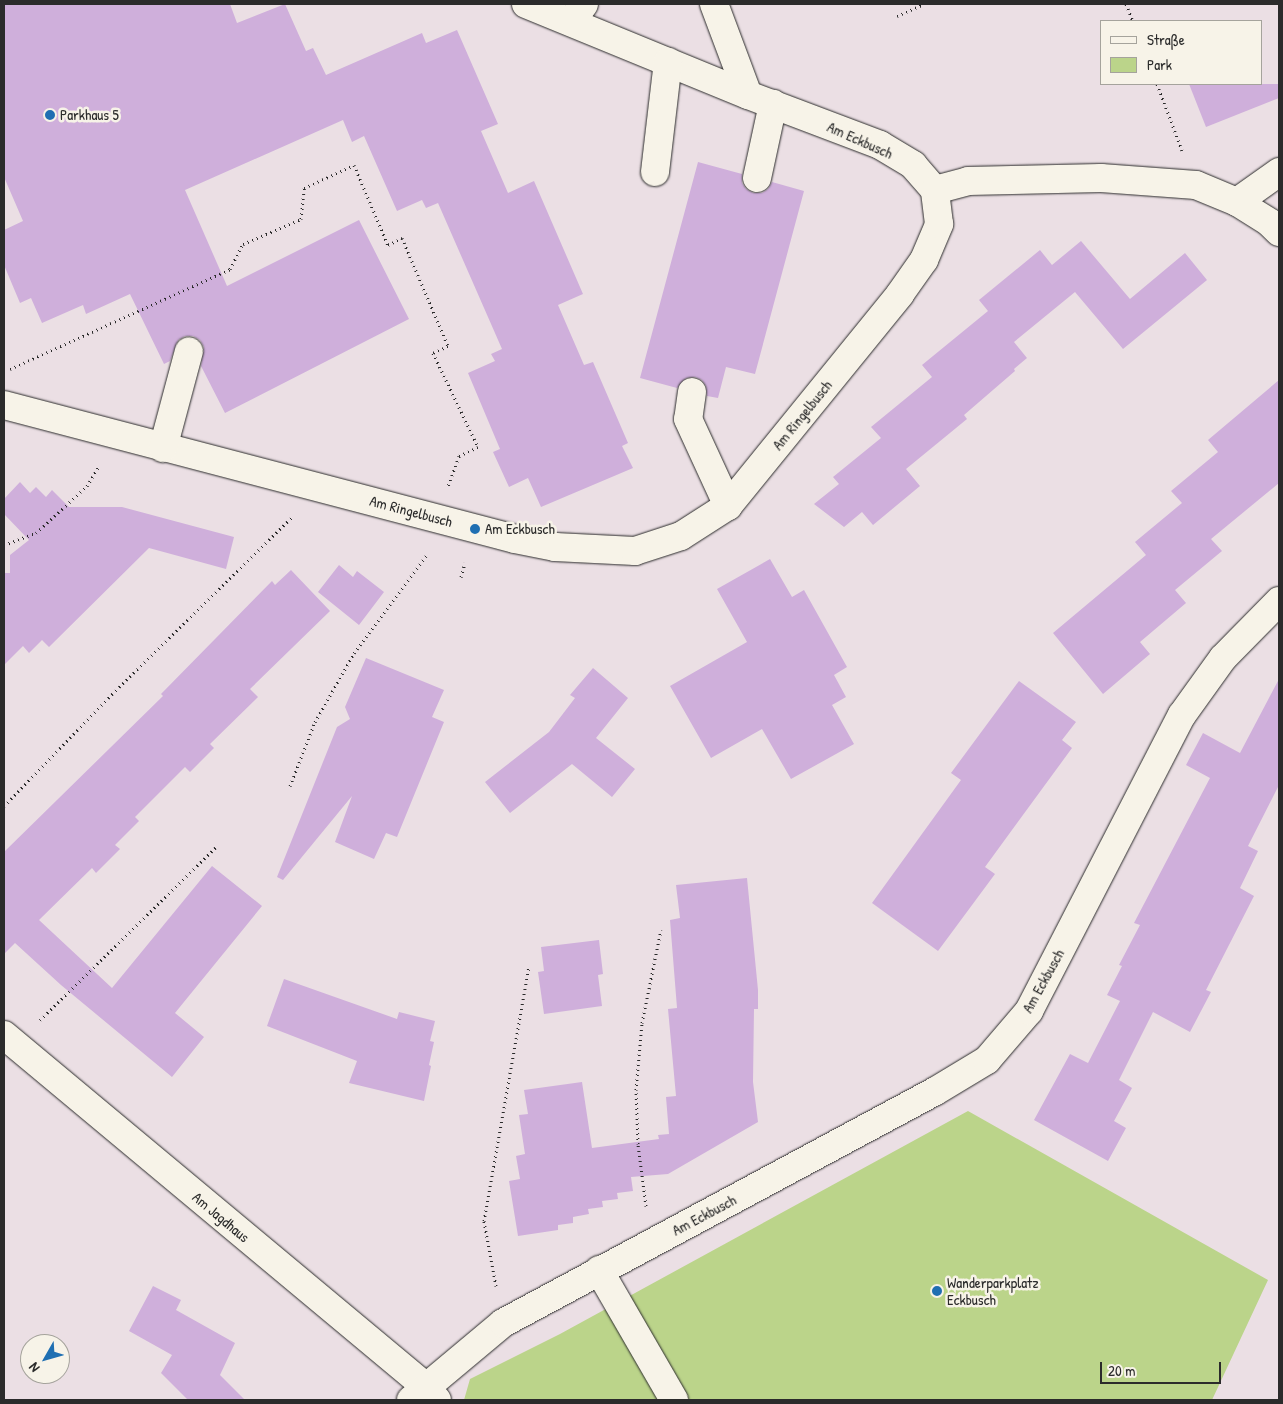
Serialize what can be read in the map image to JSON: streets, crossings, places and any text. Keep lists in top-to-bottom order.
{
  "streets": {
    "street": ["Am Eckbusch", "Am Ringelbusch", "Am Jagdhaus"]
  },
  "crossings": [
    ["Am Eckbusch", "Am Ringelbusch"],
    ["Am Eckbusch", "Am Jagdhaus"]
  ],
  "places": ["Parkhaus 5", "Am Eckbusch", "Wanderparkplatz Eckbusch"],
  "legend": ["Straße", "Park"],
  "scale_bar": "20 m",
  "north": "bottom left"
}
